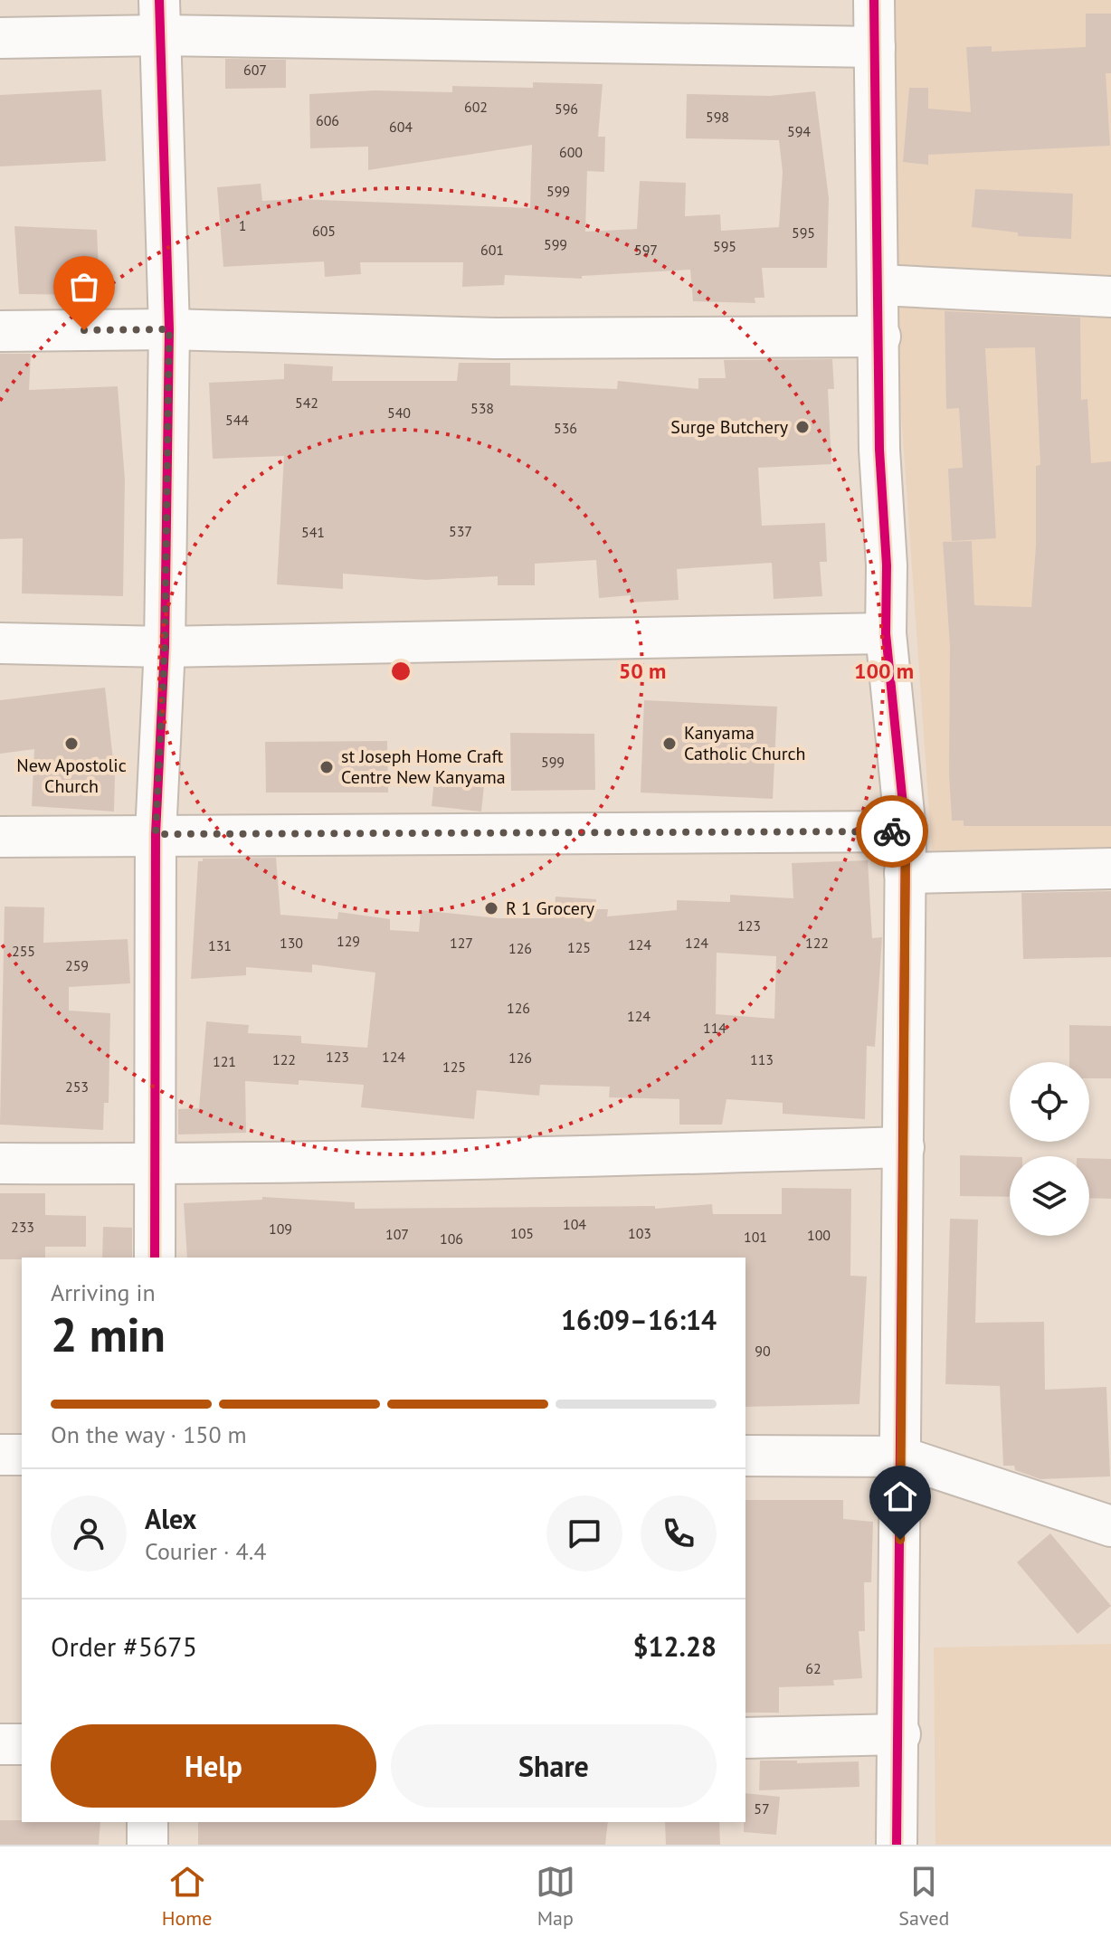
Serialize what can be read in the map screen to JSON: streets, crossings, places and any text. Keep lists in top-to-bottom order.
{
  "places": [
    "Surge Butchery",
    "New Apostolic Church",
    "Kanyama Catholic Church",
    "st Joseph Home Craft Centre New Kanyama",
    "R 1 Grocery"
  ],
  "house_numbers": [
    "607",
    "602",
    "596",
    "598",
    "606",
    "604",
    "594",
    "600",
    "599",
    "1",
    "605",
    "595",
    "599",
    "595",
    "601",
    "597",
    "542",
    "538",
    "540",
    "544",
    "536",
    "537",
    "541",
    "599",
    "123",
    "129",
    "130",
    "127",
    "124",
    "122",
    "124",
    "131",
    "125",
    "126",
    "255",
    "259",
    "126",
    "124",
    "114",
    "123",
    "124",
    "126",
    "122",
    "113",
    "121",
    "125",
    "253",
    "104",
    "233",
    "109",
    "105",
    "103",
    "107",
    "100",
    "101",
    "106",
    "90",
    "62",
    "57"
  ],
  "page": {
    "heading": ["2 min", "Arriving in", "16:09–16:14"],
    "panel": [
      "Alex",
      "Courier · 4.4",
      "Order #5675",
      "$12.28"
    ],
    "bar": "On the way · 150 m",
    "buttons": ["Help", "Share"],
    "tabs": ["Home", "Map", "Saved"]
  },
  "rings": ["50 m", "100 m"]
}
